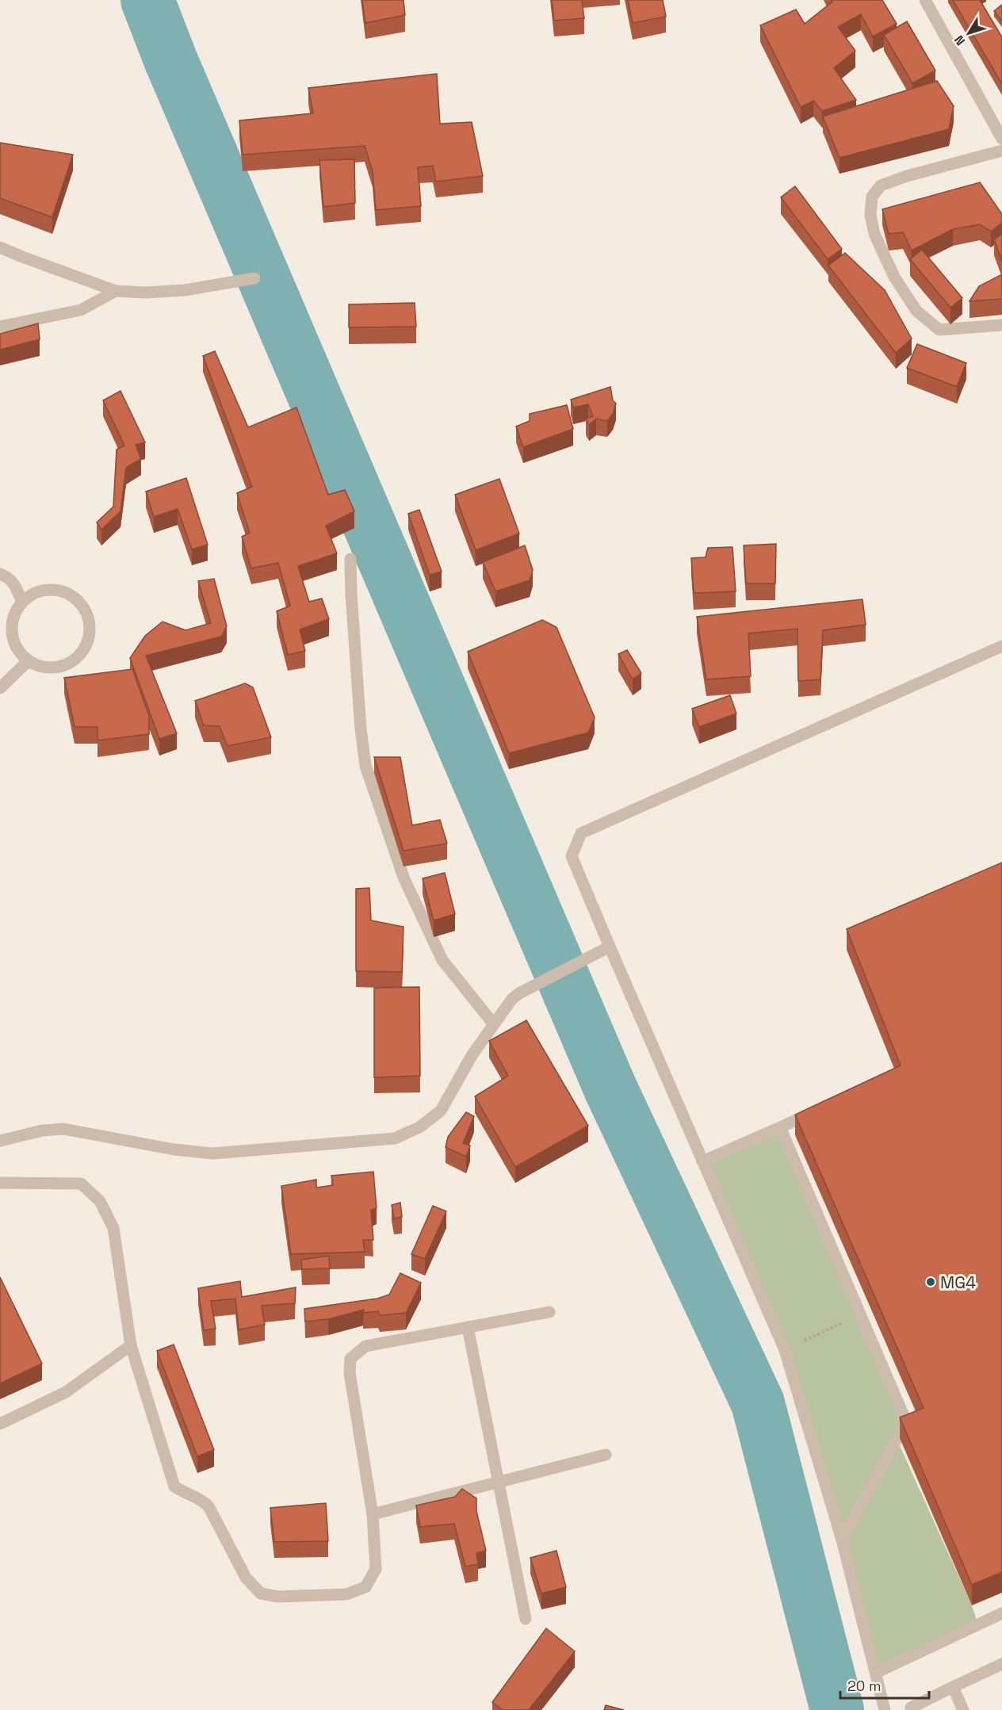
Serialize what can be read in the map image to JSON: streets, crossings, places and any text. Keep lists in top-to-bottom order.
{
  "places": ["MG4"],
  "scale_bar": "20 m",
  "north": "bottom left"
}
